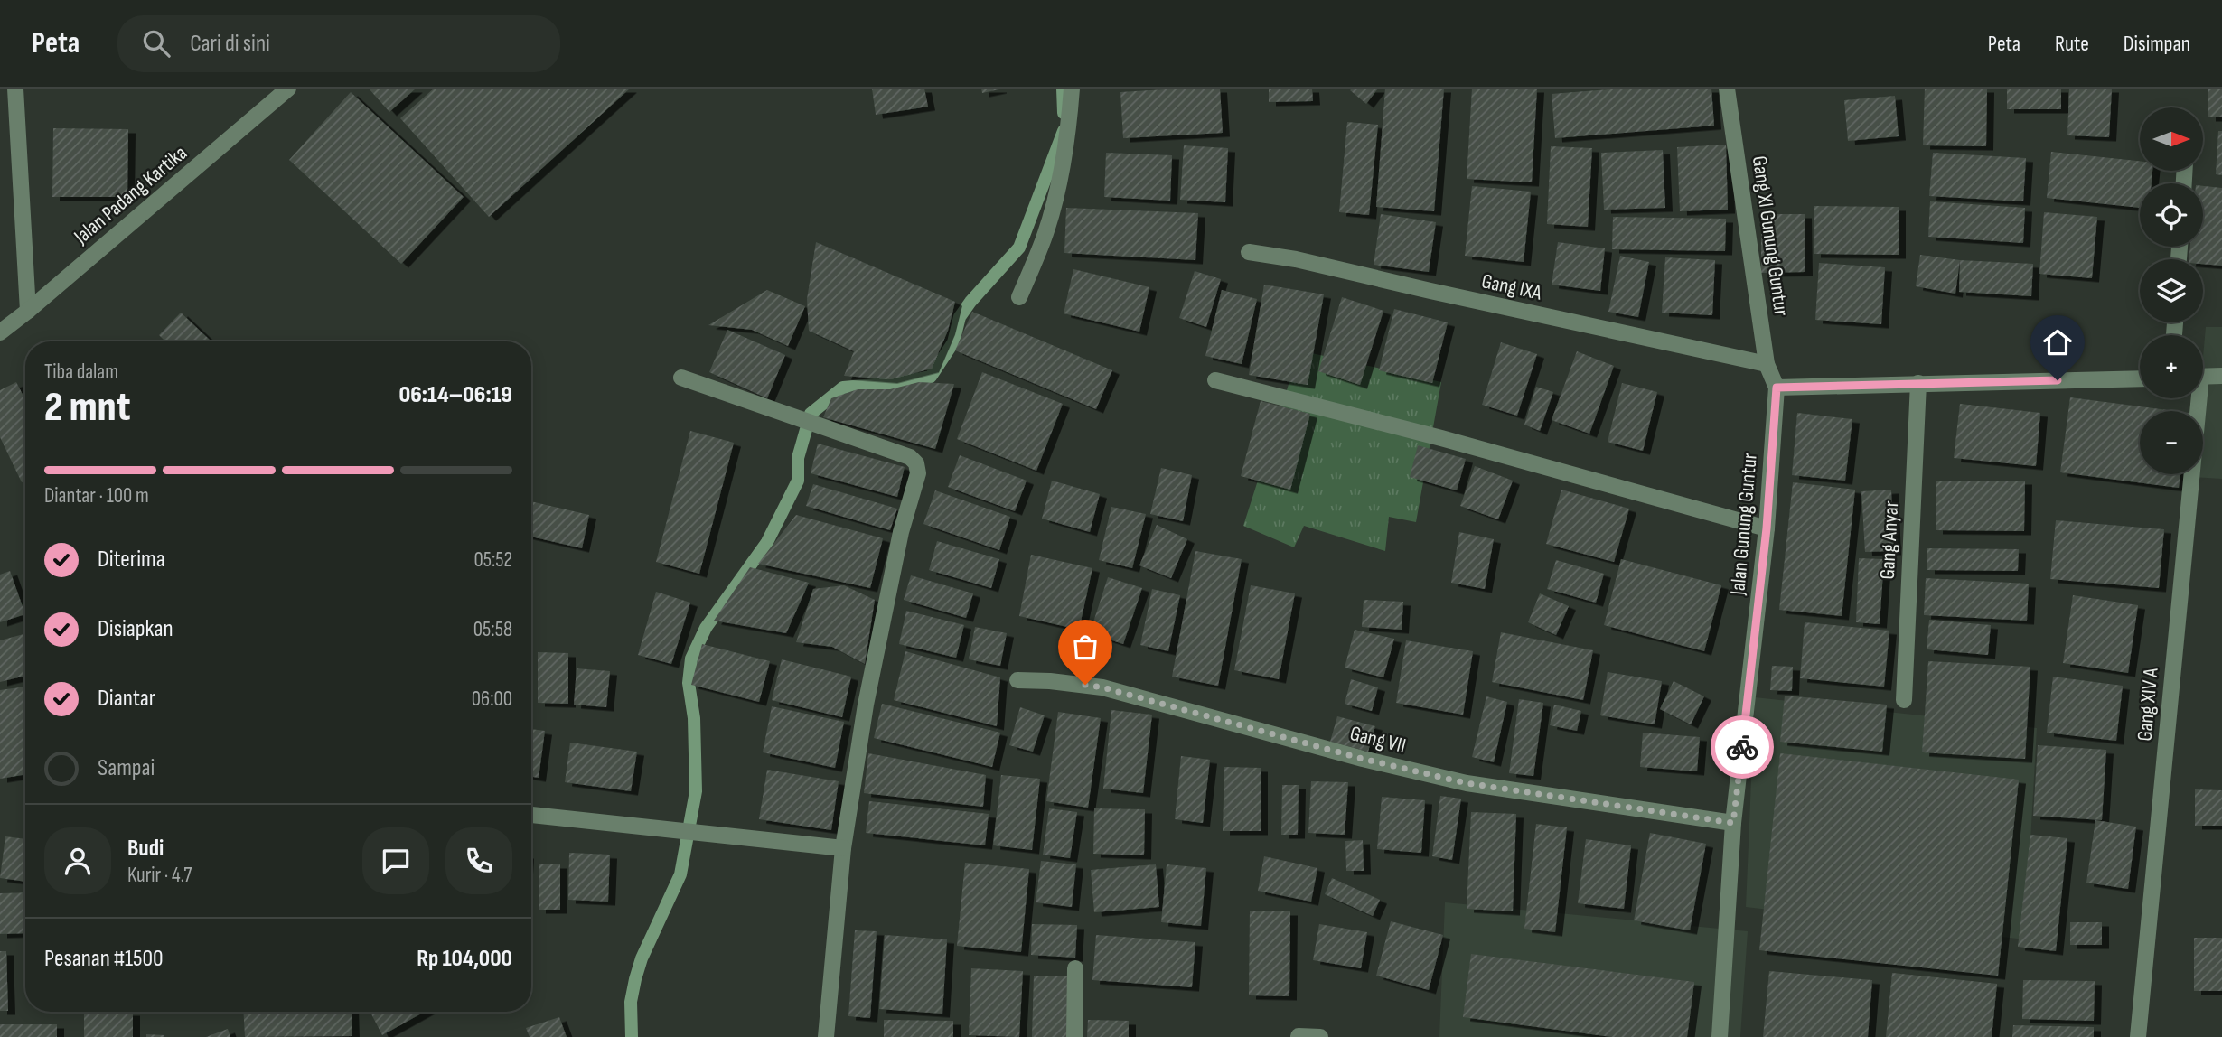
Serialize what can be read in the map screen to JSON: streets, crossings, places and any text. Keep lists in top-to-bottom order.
{
  "streets": {
    "street": [
      "Jalan Padang Kartika",
      "Gang XI Gunung Guntur",
      "Gang IXA",
      "Jalan Gunung Guntur",
      "Gang Anyar",
      "Gang XIV A",
      "Gang VII"
    ]
  },
  "crossings": [
    ["Gang XI Gunung Guntur", "Gang IXA"],
    ["Gang XI Gunung Guntur", "Jalan Gunung Guntur"],
    ["Jalan Gunung Guntur", "Gang VII"]
  ],
  "north": "right",
  "page": {
    "header": "Peta",
    "search": "Cari di sini",
    "nav": ["Peta", "Rute", "Disimpan"],
    "map_buttons": ["+", "−"],
    "heading": ["2 mnt", "Tiba dalam", "06:14–06:19"],
    "panel": [
      "Budi",
      "Kurir · 4.7",
      "Pesanan #1500",
      "Rp 104,000"
    ],
    "bar": "Diantar · 100 m",
    "list": [
      ["Diterima", "05:52"],
      ["Disiapkan", "05:58"],
      ["Diantar", "06:00"],
      "Sampai"
    ]
  }
}
